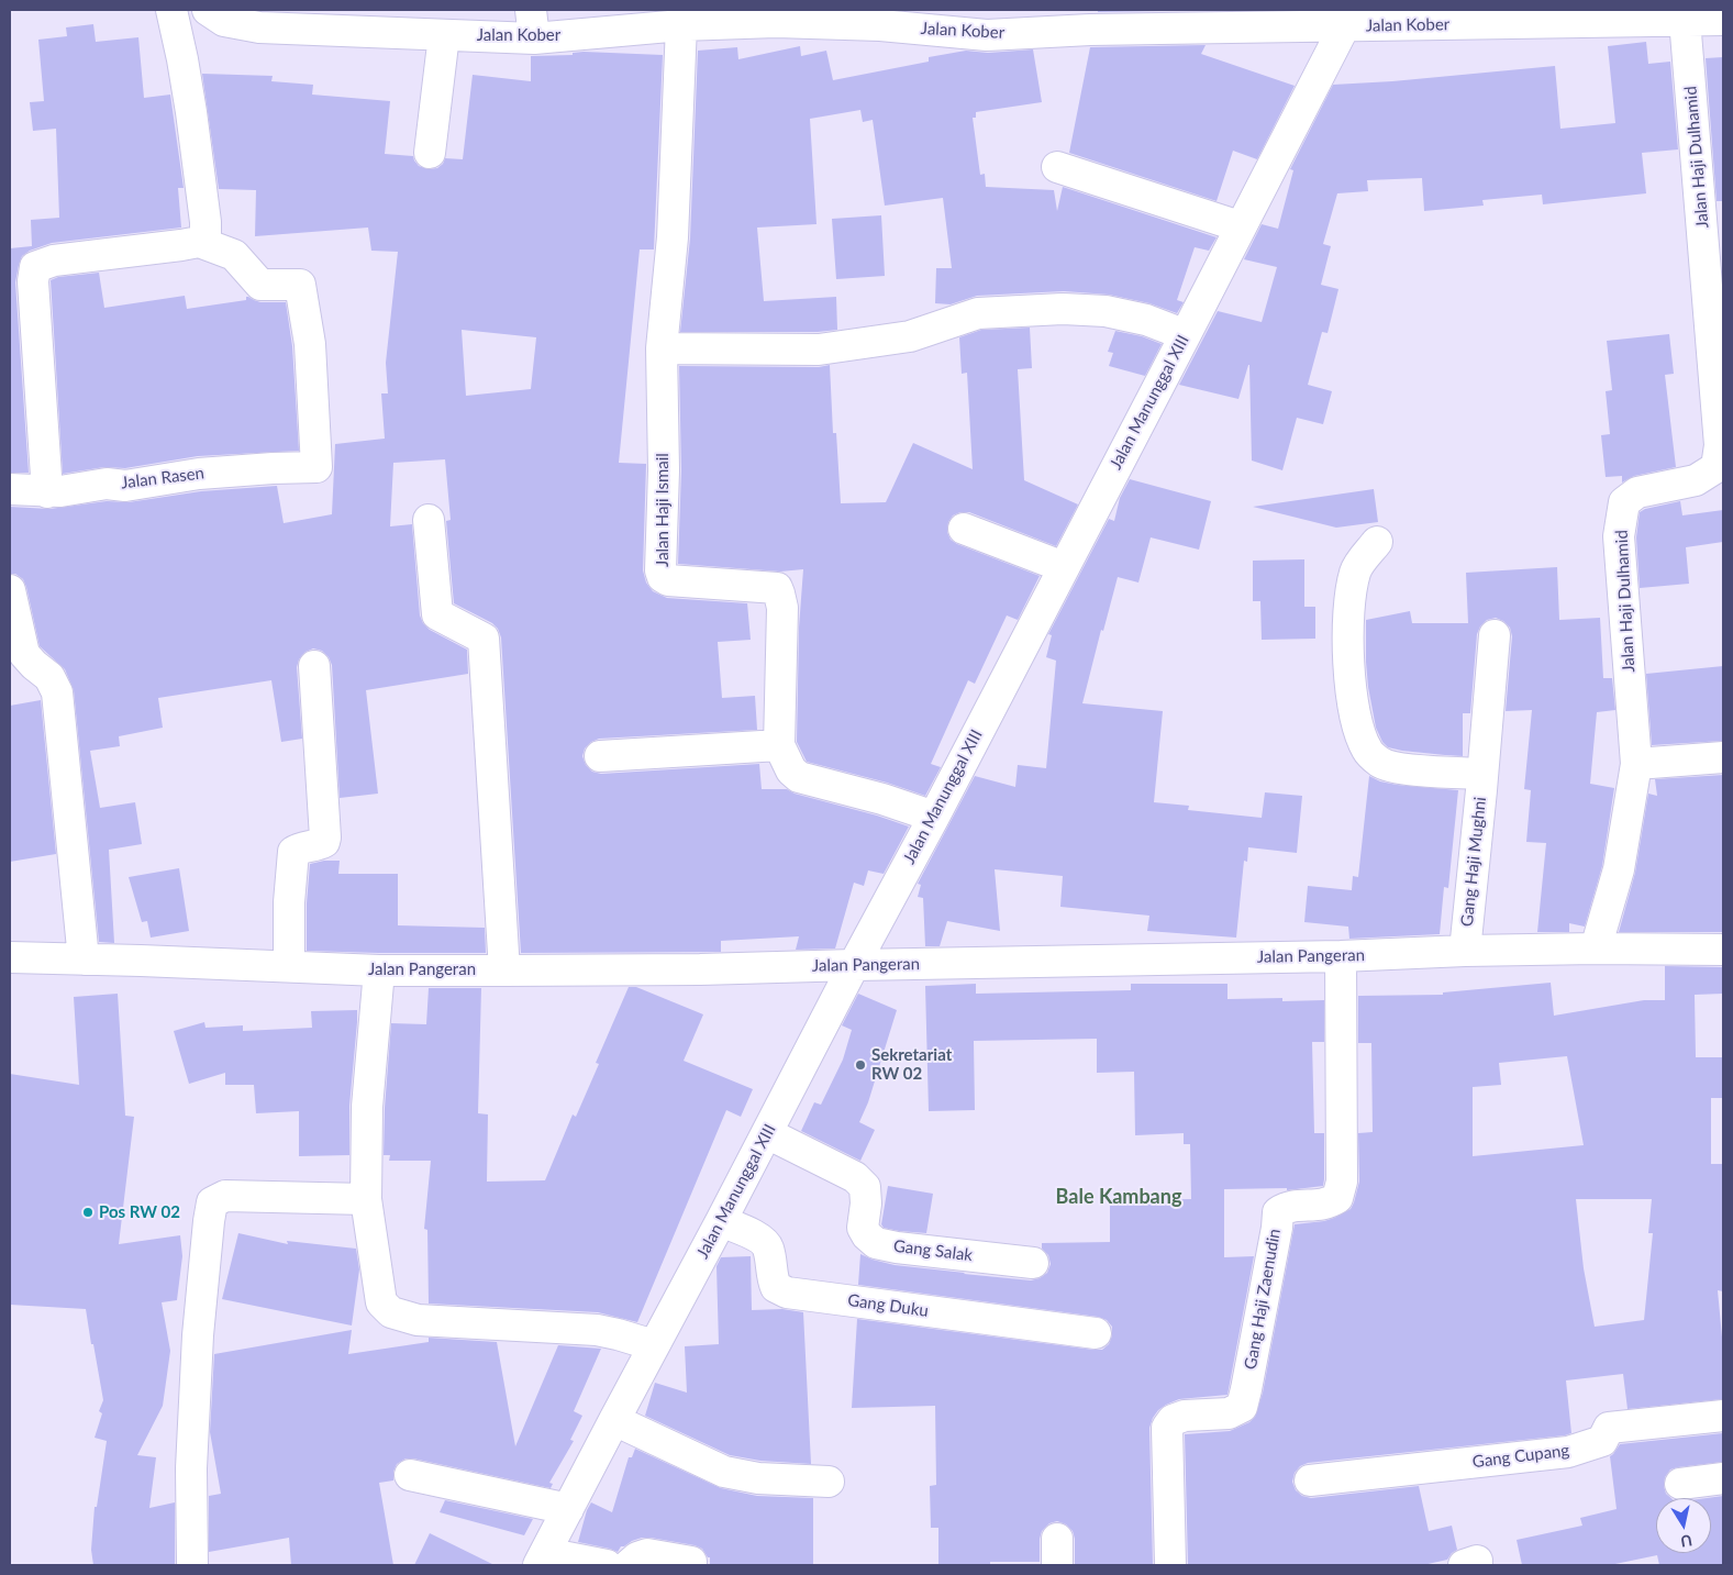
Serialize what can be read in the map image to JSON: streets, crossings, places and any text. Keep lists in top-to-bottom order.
{
  "streets": {
    "street": [
      "Jalan Kober",
      "Jalan Haji Dulhamid",
      "Jalan Manunggal XIII",
      "Jalan Rasen",
      "Jalan Haji Ismail",
      "Gang Haji Mughni",
      "Jalan Pangeran",
      "Gang Salak",
      "Gang Haji Zaenudin",
      "Gang Duku",
      "Gang Cupang"
    ]
  },
  "crossings": [
    ["Jalan Kober", "Jalan Haji Dulhamid"],
    ["Jalan Kober", "Jalan Manunggal XIII"],
    ["Jalan Kober", "Jalan Haji Ismail"],
    ["Jalan Haji Dulhamid", "Jalan Pangeran"],
    ["Jalan Manunggal XIII", "Jalan Haji Ismail"],
    ["Jalan Manunggal XIII", "Jalan Pangeran"],
    ["Jalan Manunggal XIII", "Gang Salak"],
    ["Jalan Manunggal XIII", "Gang Duku"],
    ["Gang Haji Mughni", "Jalan Pangeran"],
    ["Jalan Pangeran", "Gang Haji Zaenudin"]
  ],
  "districts": ["Bale Kambang"],
  "places": ["Sekretariat RW 02", "Pos RW 02"],
  "north": "bottom"
}
